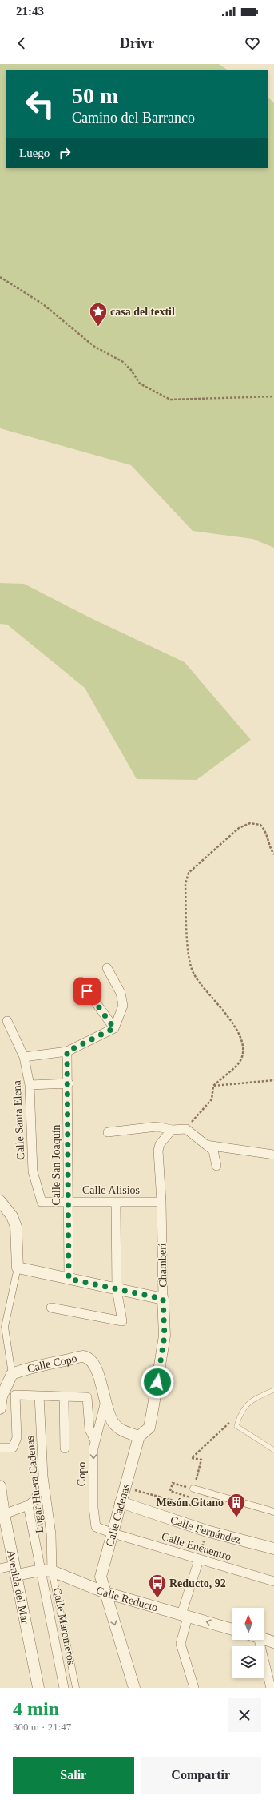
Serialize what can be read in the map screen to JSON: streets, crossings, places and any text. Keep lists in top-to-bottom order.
{
  "streets": {
    "street": [
      "Calle Santa Elena",
      "Calle San Joaquín",
      "Calle Alisios",
      "Chamberí",
      "Calle Copo",
      "Copo",
      "Lugar Huera Cadenas",
      "Calle Cadenas",
      "Calle Fernández",
      "Calle Encuentro",
      "Avenida del Mar",
      "Calle Reducto",
      "Calle Maromeros"
    ]
  },
  "crossings": [
    ["Calle Santa Elena", "Calle Alisios"],
    ["Calle San Joaquín", "Calle Alisios"],
    ["Calle Alisios", "Chamberí"],
    ["Chamberí", "Calle Copo"],
    ["Chamberí", "Calle Cadenas"],
    ["Calle Copo", "Copo"],
    ["Calle Copo", "Calle Cadenas"],
    ["Copo", "Calle Cadenas"],
    ["Copo", "Calle Encuentro"],
    ["Lugar Huera Cadenas", "Calle Reducto"],
    ["Calle Cadenas", "Calle Fernández"],
    ["Calle Cadenas", "Calle Encuentro"],
    ["Calle Cadenas", "Calle Reducto"],
    ["Avenida del Mar", "Calle Reducto"],
    ["Calle Reducto", "Calle Maromeros"]
  ],
  "places": {
    "place": ["casa del textil"],
    "building": ["Mesón Gitano"],
    "bus stop": ["Reducto, 92"]
  },
  "north": "top",
  "page": {
    "status": "21:43",
    "header": "Drivr",
    "turn": ["50 m", "Camino del Barranco"],
    "then": "Luego",
    "heading": ["4 min", "300 m · 21:47"],
    "buttons": ["Salir", "Compartir"]
  }
}
